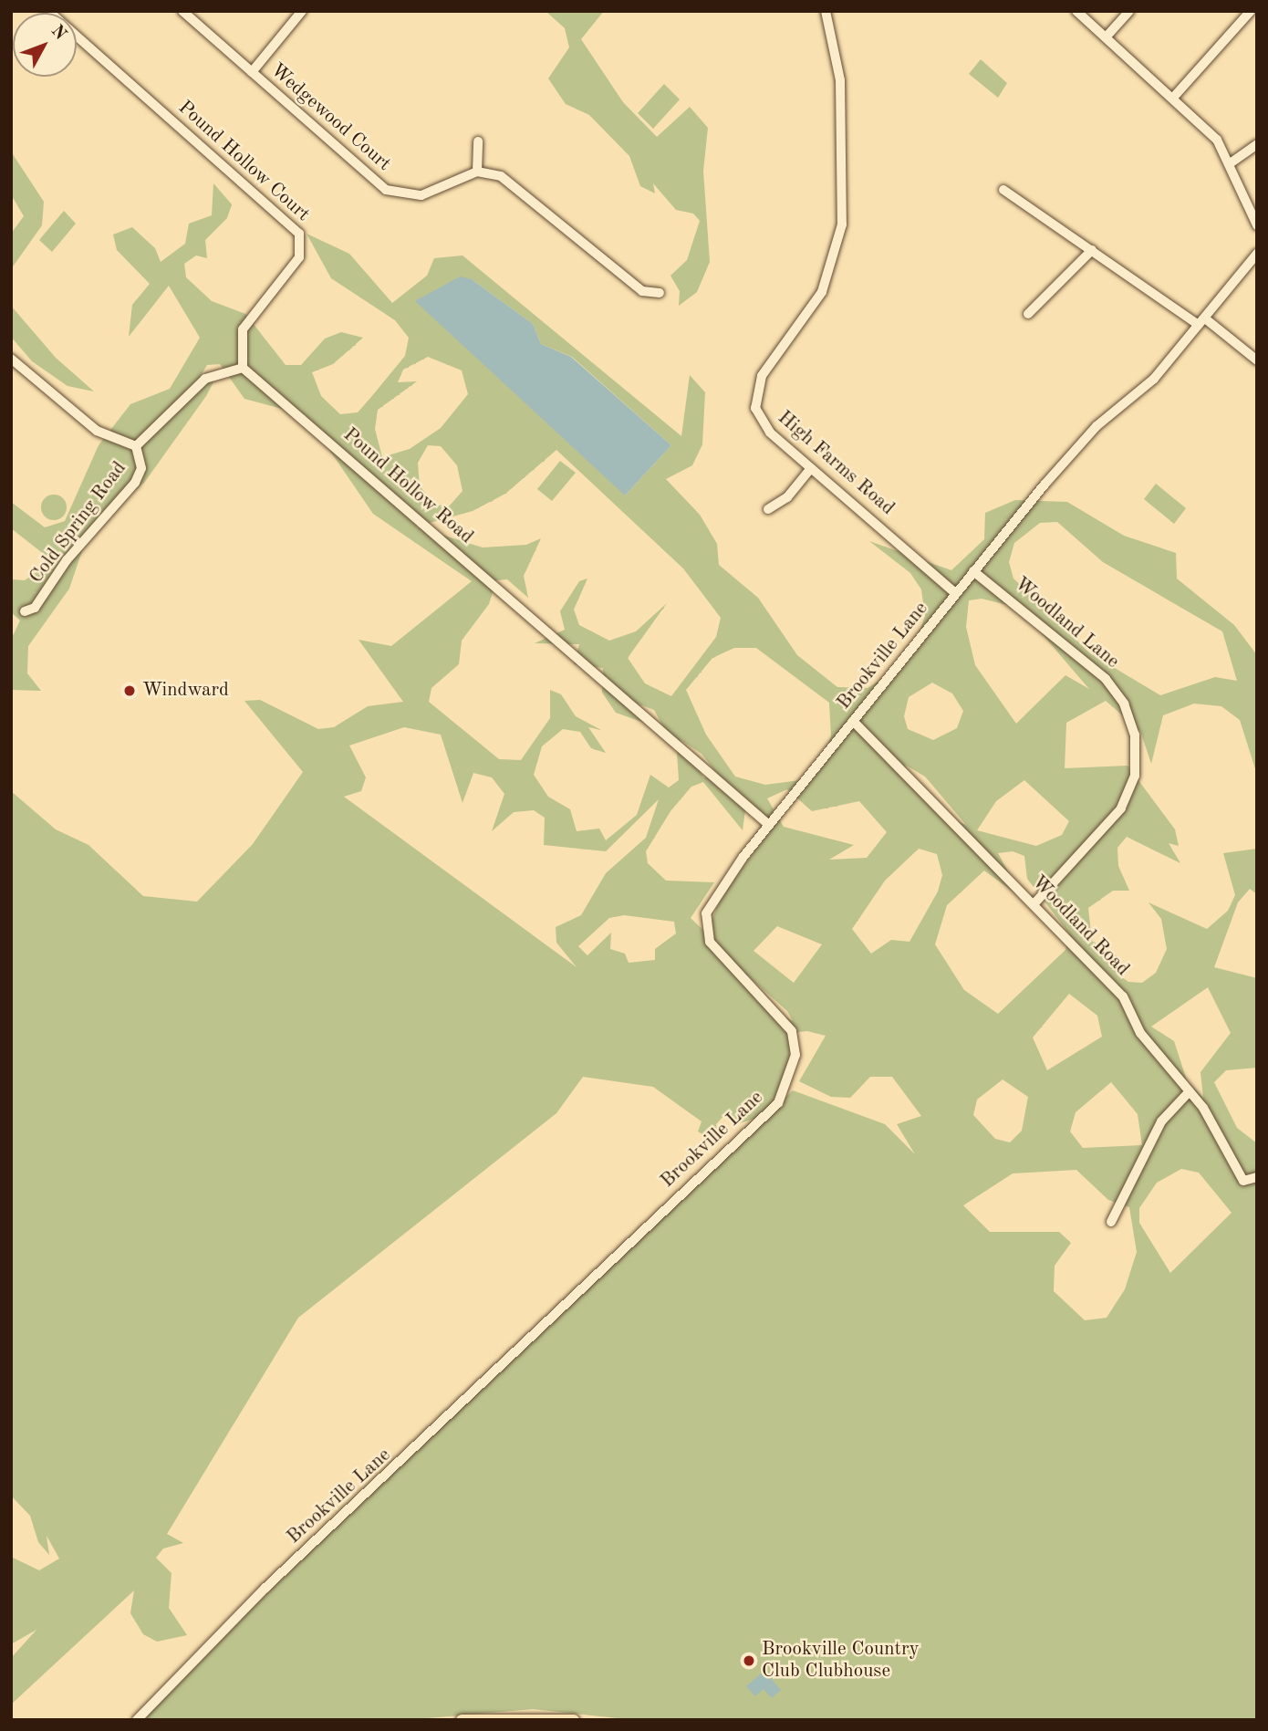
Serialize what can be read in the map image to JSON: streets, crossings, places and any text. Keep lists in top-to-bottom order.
{
  "streets": {
    "street": [
      "Wedgewood Court",
      "Pound Hollow Court",
      "High Farms Road",
      "Pound Hollow Road",
      "Cold Spring Road",
      "Woodland Lane",
      "Brookville Lane",
      "Woodland Road"
    ]
  },
  "crossings": [
    ["Pound Hollow Court", "Pound Hollow Road"],
    ["High Farms Road", "Brookville Lane"],
    ["Pound Hollow Road", "Brookville Lane"],
    ["Woodland Lane", "Brookville Lane"],
    ["Woodland Lane", "Woodland Road"],
    ["Brookville Lane", "Woodland Road"]
  ],
  "places": ["Windward", "Brookville Country Club Clubhouse"],
  "north": "top right"
}
